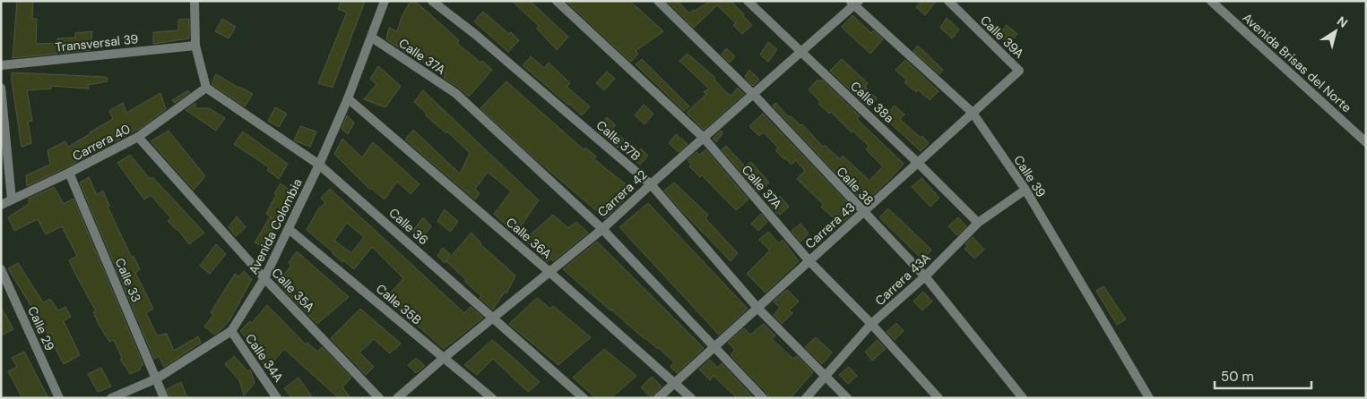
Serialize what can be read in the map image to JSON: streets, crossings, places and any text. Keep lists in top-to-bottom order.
{
  "streets": {
    "street": [
      "Calle 39A",
      "Transversal 39",
      "Calle 37A",
      "Avenida Brisas del Norte",
      "Calle 38a",
      "Calle 37B",
      "Carrera 40",
      "Calle 39",
      "Calle 38",
      "Carrera 42",
      "Carrera 43",
      "Avenida Colombia",
      "Calle 36",
      "Calle 36A",
      "Carrera 43A",
      "Calle 33",
      "Calle 35A",
      "Calle 35B",
      "Calle 29",
      "Calle 34A"
    ]
  },
  "crossings": [
    ["Calle 39A", "Carrera 43"],
    ["Calle 37A", "Carrera 42"],
    ["Calle 37A", "Carrera 43"],
    ["Calle 37A", "Avenida Colombia"],
    ["Calle 37A", "Carrera 43A"],
    ["Calle 38a", "Carrera 42"],
    ["Calle 38a", "Carrera 43"],
    ["Calle 38a", "Carrera 43A"],
    ["Calle 37B", "Carrera 42"],
    ["Calle 37B", "Carrera 43"],
    ["Calle 37B", "Carrera 43A"],
    ["Carrera 40", "Calle 36"],
    ["Carrera 40", "Calle 33"],
    ["Carrera 40", "Calle 35A"],
    ["Calle 39", "Carrera 42"],
    ["Calle 39", "Carrera 43"],
    ["Calle 39", "Carrera 43A"],
    ["Calle 38", "Carrera 42"],
    ["Calle 38", "Carrera 43"],
    ["Calle 38", "Carrera 43A"],
    ["Carrera 42", "Calle 36"],
    ["Carrera 42", "Calle 36A"],
    ["Carrera 42", "Calle 35B"],
    ["Carrera 43", "Calle 36A"],
    ["Avenida Colombia", "Calle 36"],
    ["Avenida Colombia", "Calle 36A"],
    ["Avenida Colombia", "Calle 33"],
    ["Avenida Colombia", "Calle 35A"],
    ["Avenida Colombia", "Calle 35B"],
    ["Avenida Colombia", "Calle 34A"]
  ],
  "scale_bar": "50 m",
  "north": "top right"
}
